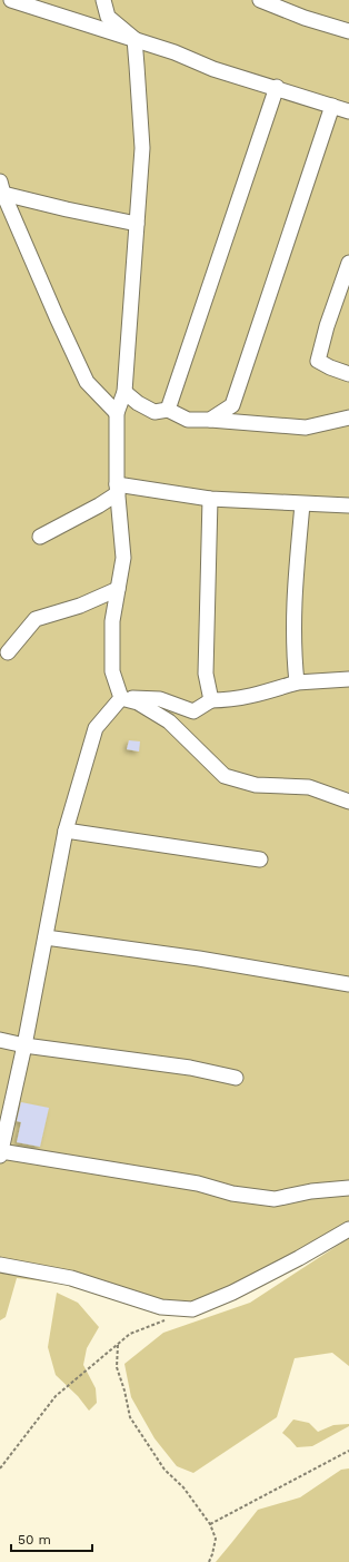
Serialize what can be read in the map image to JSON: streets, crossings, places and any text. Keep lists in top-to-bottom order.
{
  "scale_bar": "50 m"
}
